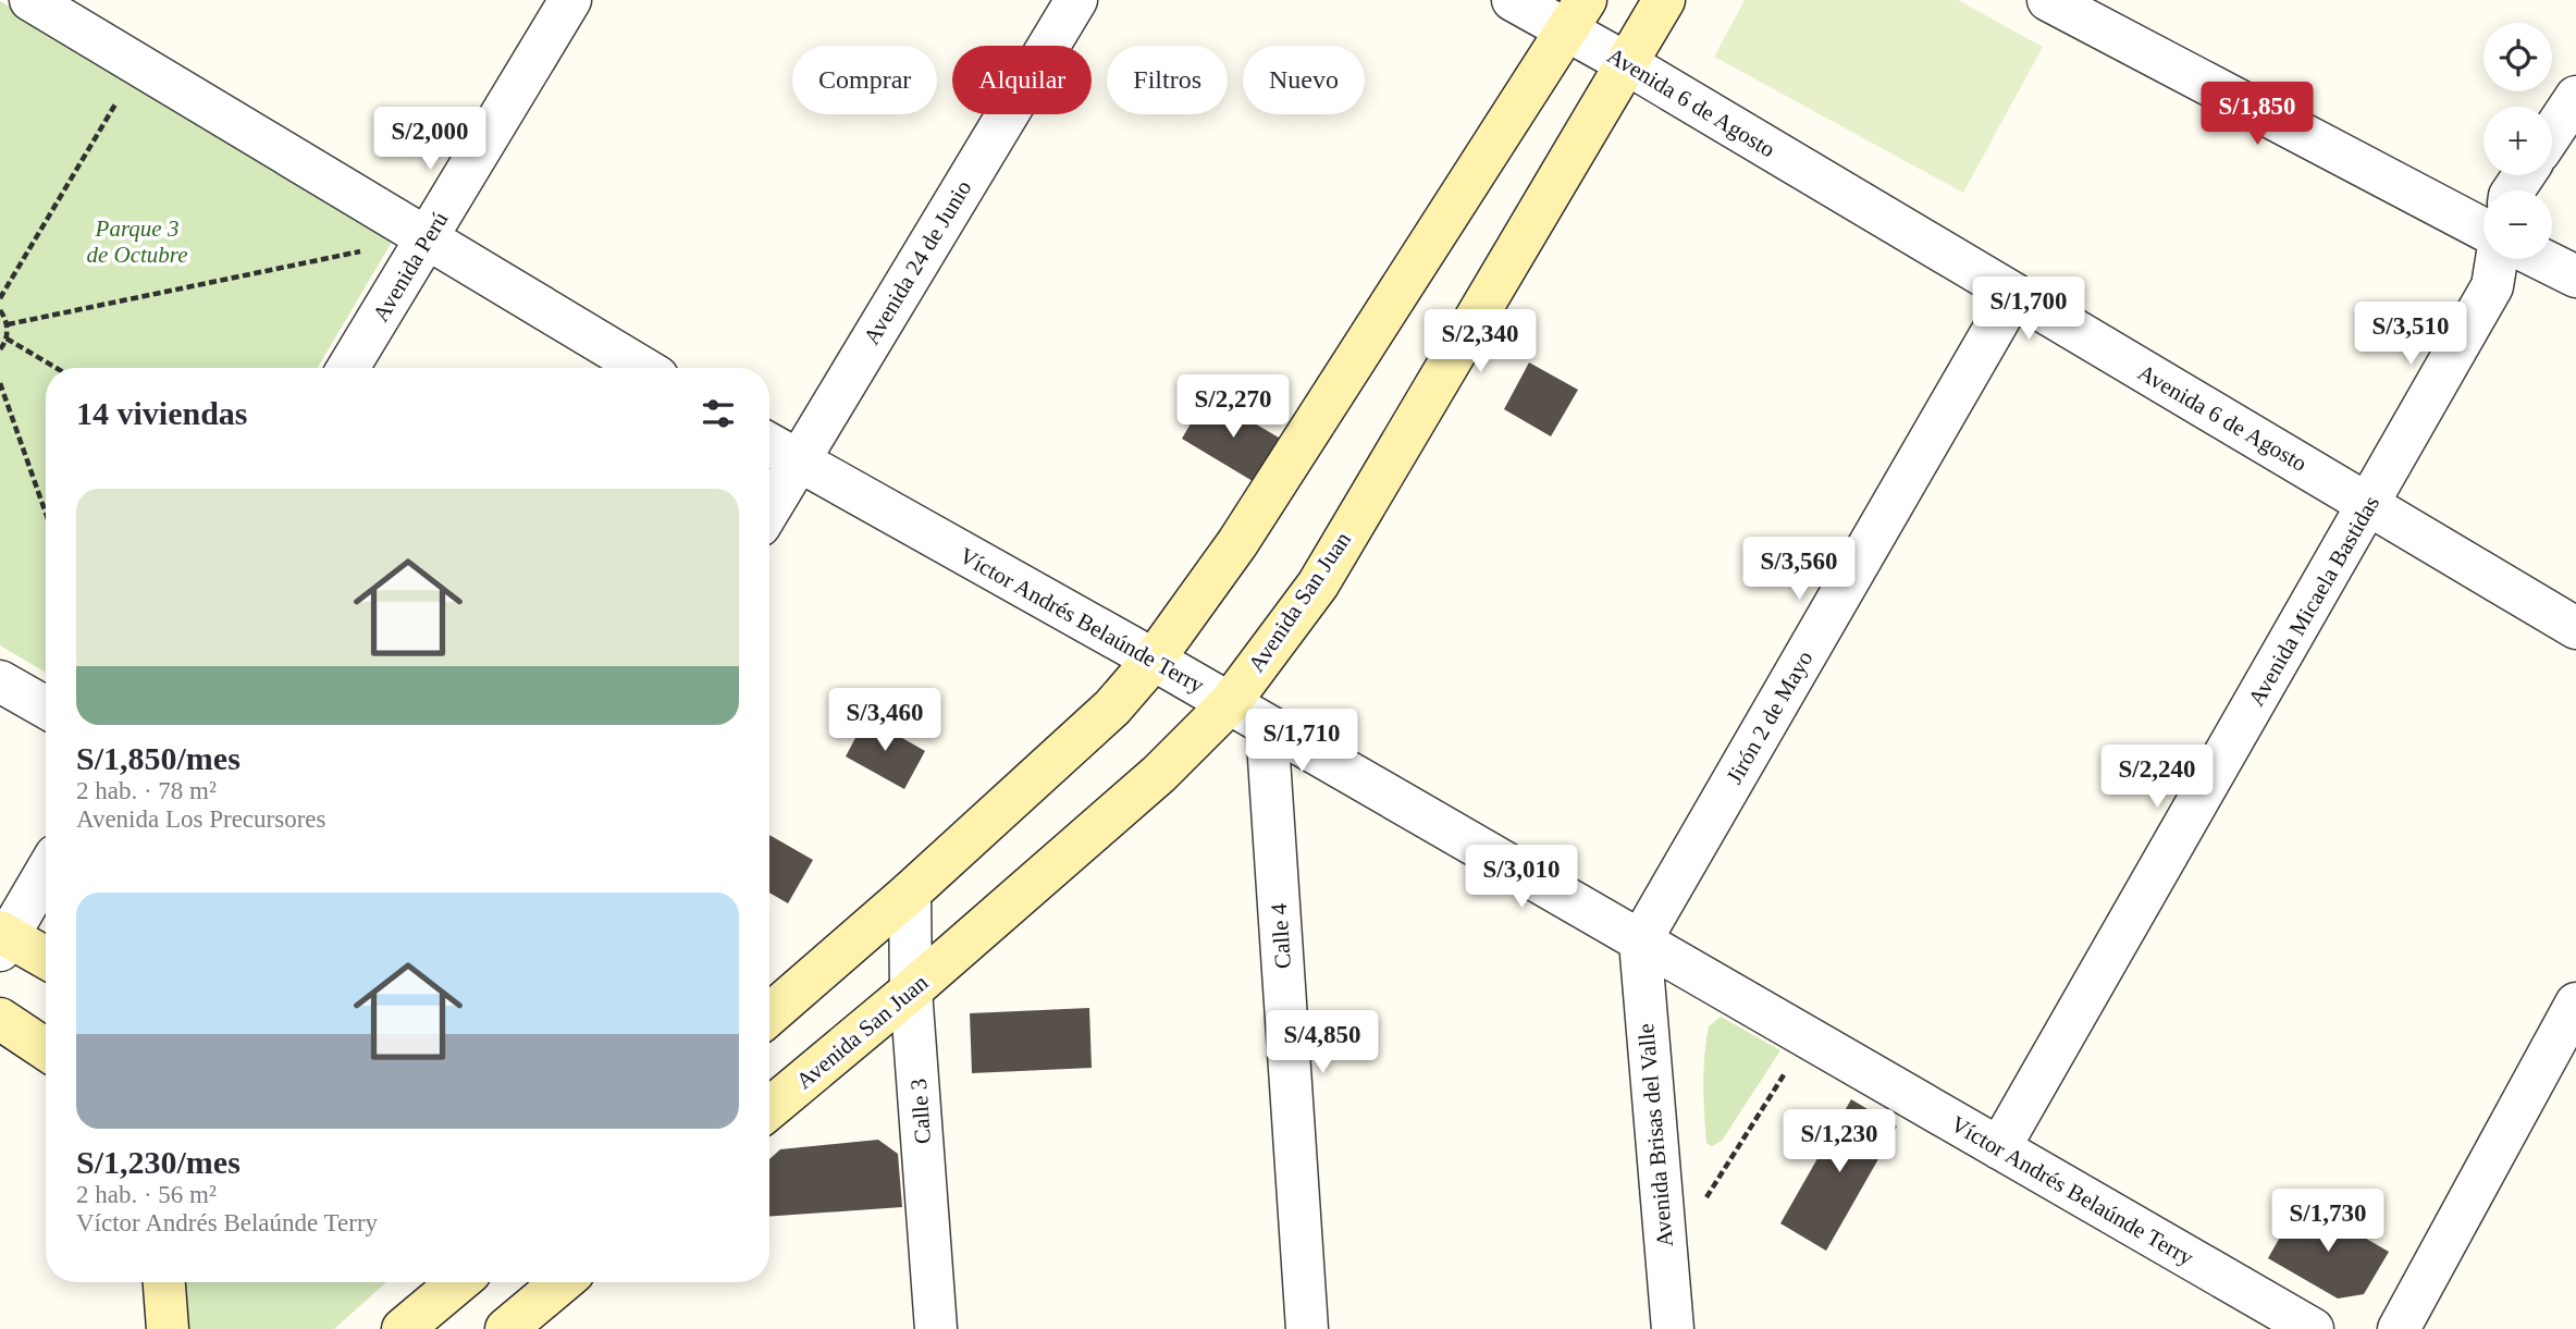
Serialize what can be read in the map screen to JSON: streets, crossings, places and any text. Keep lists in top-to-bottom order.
{
  "streets": {
    "main road": ["Avenida San Juan"],
    "street": [
      "Avenida 6 de Agosto",
      "Avenida 24 de Junio",
      "Avenida Perú",
      "Avenida Micaela Bastidas",
      "Víctor Andrés Belaúnde Terry",
      "Jirón 2 de Mayo",
      "Calle 4",
      "Calle 3",
      "Avenida Brisas del Valle"
    ]
  },
  "crossings": [
    ["Avenida 6 de Agosto", "Avenida Micaela Bastidas"],
    ["Avenida 6 de Agosto", "Avenida San Juan"],
    ["Avenida 6 de Agosto", "Jirón 2 de Mayo"],
    ["Avenida 24 de Junio", "Víctor Andrés Belaúnde Terry"],
    ["Avenida Micaela Bastidas", "Víctor Andrés Belaúnde Terry"],
    ["Avenida San Juan", "Víctor Andrés Belaúnde Terry"],
    ["Avenida San Juan", "Calle 3"],
    ["Víctor Andrés Belaúnde Terry", "Jirón 2 de Mayo"],
    ["Víctor Andrés Belaúnde Terry", "Calle 4"],
    ["Víctor Andrés Belaúnde Terry", "Avenida Brisas del Valle"],
    ["Jirón 2 de Mayo", "Avenida Brisas del Valle"]
  ],
  "parks": ["Parque 3 de Octubre"],
  "page": {
    "map_buttons": ["+", "−"],
    "chip": [
      "Comprar",
      "Alquilar",
      "Filtros",
      "Nuevo"
    ],
    "price": [
      "S/1,850",
      "S/2,000",
      "S/1,700",
      "S/3,510",
      "S/2,340",
      "S/2,270",
      "S/3,560",
      "S/3,460",
      "S/1,710",
      "S/2,240",
      "S/3,010",
      "S/4,850",
      "S/1,230",
      "S/1,730"
    ],
    "heading": "14 viviendas",
    "list": [
      {
        "name": "S/1,850/mes",
        "note": "2 hab. · 78 m² · Avenida Los Precursores"
      },
      {
        "name": "S/1,230/mes",
        "note": "2 hab. · 56 m² · Víctor Andrés Belaúnde Terry"
      }
    ]
  }
}
